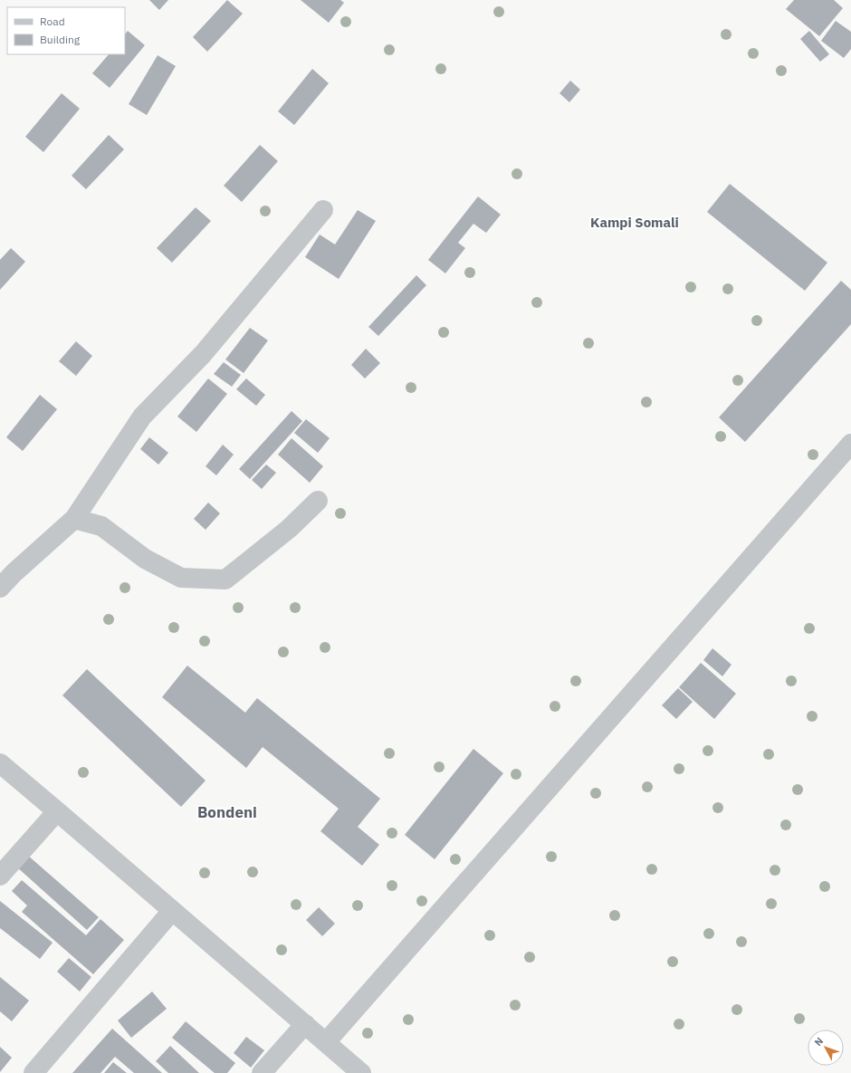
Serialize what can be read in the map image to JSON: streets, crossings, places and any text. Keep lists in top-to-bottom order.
{
  "districts": ["Kampi Somali", "Bondeni"],
  "legend": ["Road", "Building"],
  "north": "top left"
}
